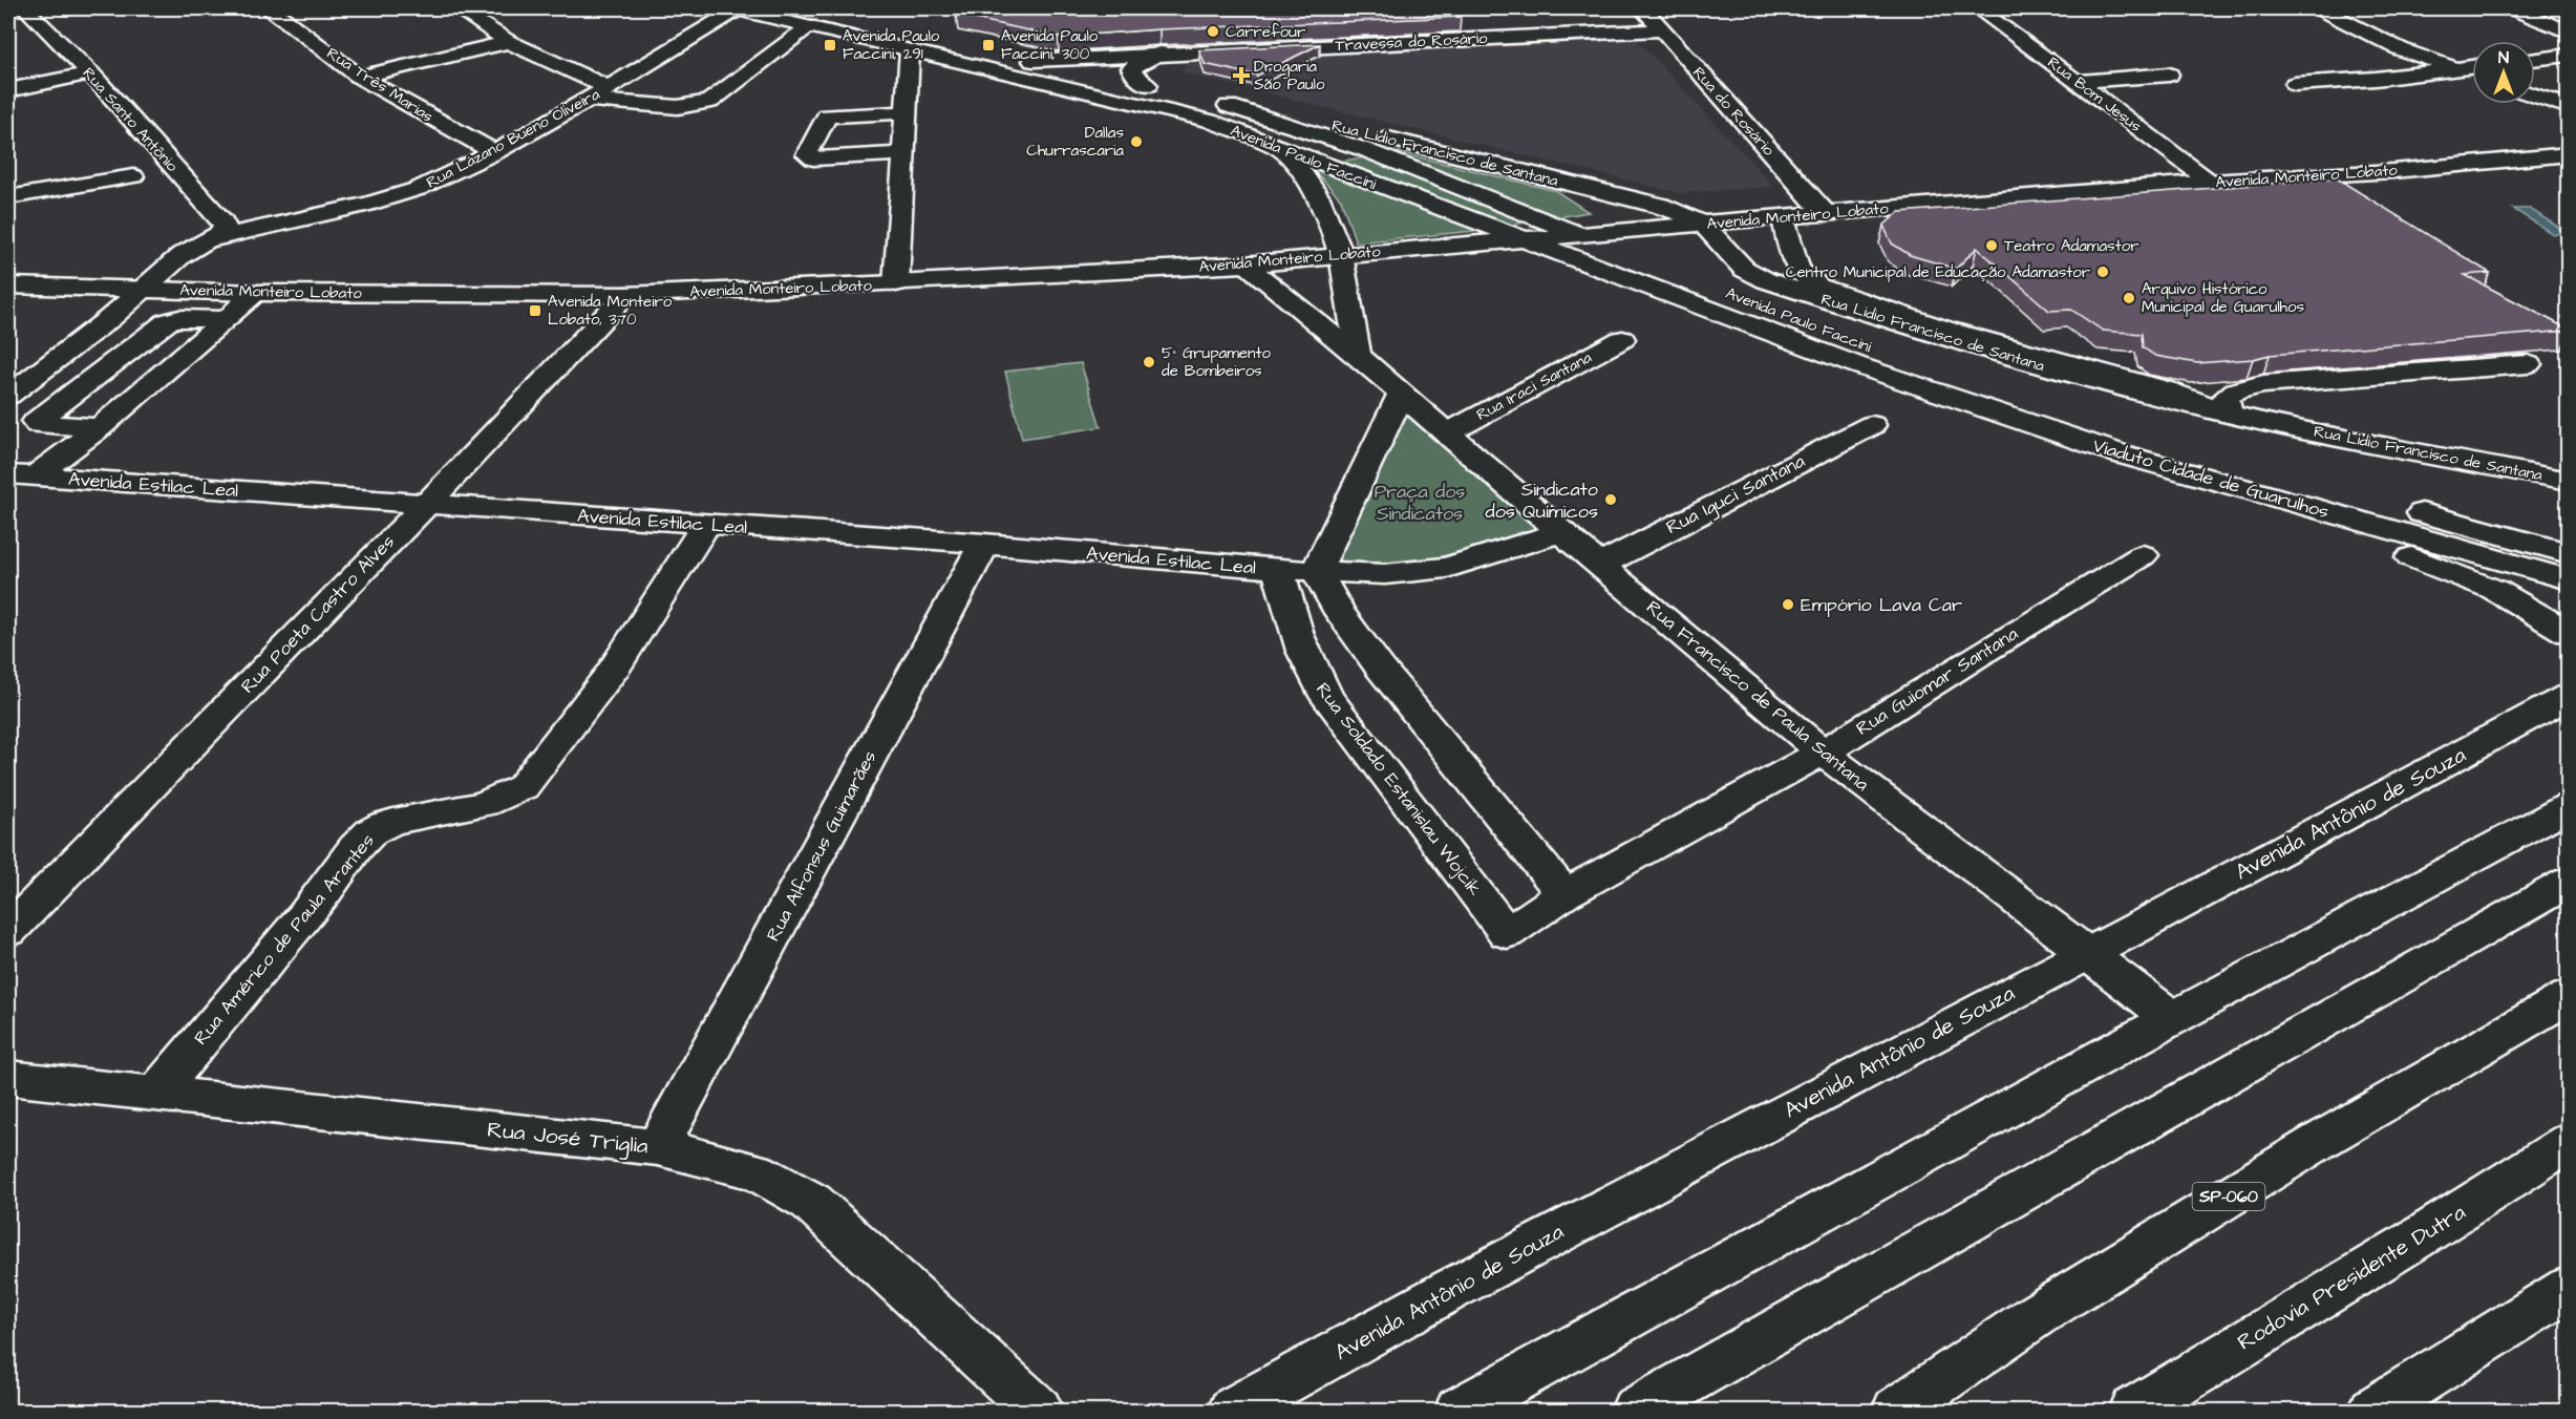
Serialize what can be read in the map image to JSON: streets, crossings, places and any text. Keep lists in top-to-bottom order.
{
  "streets": {
    "main road": [
      "Travessa do Rosário",
      "Rua Três Marias",
      "Rua Bom Jesus",
      "Rua do Rosário",
      "Rua Santo Antônio",
      "Rua Lázano Bueno Oliveira",
      "Rua Lidio Francisco de Santana",
      "Avenida Paulo Faccini",
      "Avenida Monteiro Lobato",
      "Rua Iraci Santana",
      "Viaduto Cidade de Guarulhos",
      "Avenida Estilac Leal",
      "Rua Iguci Santana",
      "Rua Poeta Castro Alves",
      "Rua Guiomar Santana",
      "Rua Francisco de Paula Santana",
      "Rua Soldado Estanislau Wojcik",
      "Avenida Antônio de Souza",
      "Rua Alfonsus Guimarães",
      "Rua Américo de Paula Arantes",
      "Rua José Triglia",
      "SP-060",
      "Rodovia Presidente Dutra"
    ]
  },
  "crossings": [
    ["Travessa do Rosário", "Rua do Rosário"],
    ["Travessa do Rosário", "Avenida Paulo Faccini"],
    ["Rua Três Marias", "Rua Lázano Bueno Oliveira"],
    ["Rua Bom Jesus", "Avenida Monteiro Lobato"],
    ["Rua do Rosário", "Avenida Monteiro Lobato"],
    ["Rua Santo Antônio", "Rua Lázano Bueno Oliveira"],
    ["Rua Lázano Bueno Oliveira", "Avenida Paulo Faccini"],
    ["Rua Lázano Bueno Oliveira", "Avenida Monteiro Lobato"],
    ["Rua Lidio Francisco de Santana", "Avenida Paulo Faccini"],
    ["Rua Lidio Francisco de Santana", "Avenida Monteiro Lobato"],
    ["Avenida Paulo Faccini", "Avenida Monteiro Lobato"],
    ["Avenida Paulo Faccini", "Viaduto Cidade de Guarulhos"],
    ["Avenida Monteiro Lobato", "Rua Poeta Castro Alves"],
    ["Avenida Monteiro Lobato", "Rua Francisco de Paula Santana"],
    ["Rua Iraci Santana", "Rua Francisco de Paula Santana"],
    ["Avenida Estilac Leal", "Rua Poeta Castro Alves"],
    ["Avenida Estilac Leal", "Rua Francisco de Paula Santana"],
    ["Avenida Estilac Leal", "Rua Soldado Estanislau Wojcik"],
    ["Avenida Estilac Leal", "Rua Alfonsus Guimarães"],
    ["Avenida Estilac Leal", "Rua Américo de Paula Arantes"],
    ["Rua Iguci Santana", "Rua Francisco de Paula Santana"],
    ["Rua Guiomar Santana", "Rua Francisco de Paula Santana"],
    ["Rua Guiomar Santana", "Rua Soldado Estanislau Wojcik"],
    ["Rua Francisco de Paula Santana", "Avenida Antônio de Souza"],
    ["Rua Alfonsus Guimarães", "Rua José Triglia"],
    ["Rua Américo de Paula Arantes", "Rua José Triglia"]
  ],
  "parks": ["Praça dos Sindicatos"],
  "places": {
    "other": [
      "Carrefour",
      "Dallas Churrascaria",
      "Teatro Adamastor",
      "Centro Municipal de Educação Adamastor",
      "Arquivo Histórico Municipal de Guarulhos",
      "5° Grupamento de Bombeiros",
      "Sindicato dos Químicos",
      "Empório Lava Car"
    ],
    "transit": ["Avenida Paulo Faccini, 291", "Avenida Paulo Faccini, 300", "Avenida Monteiro Lobato, 370"],
    "health": ["Drogaria São Paulo"]
  },
  "north": "top"
}
